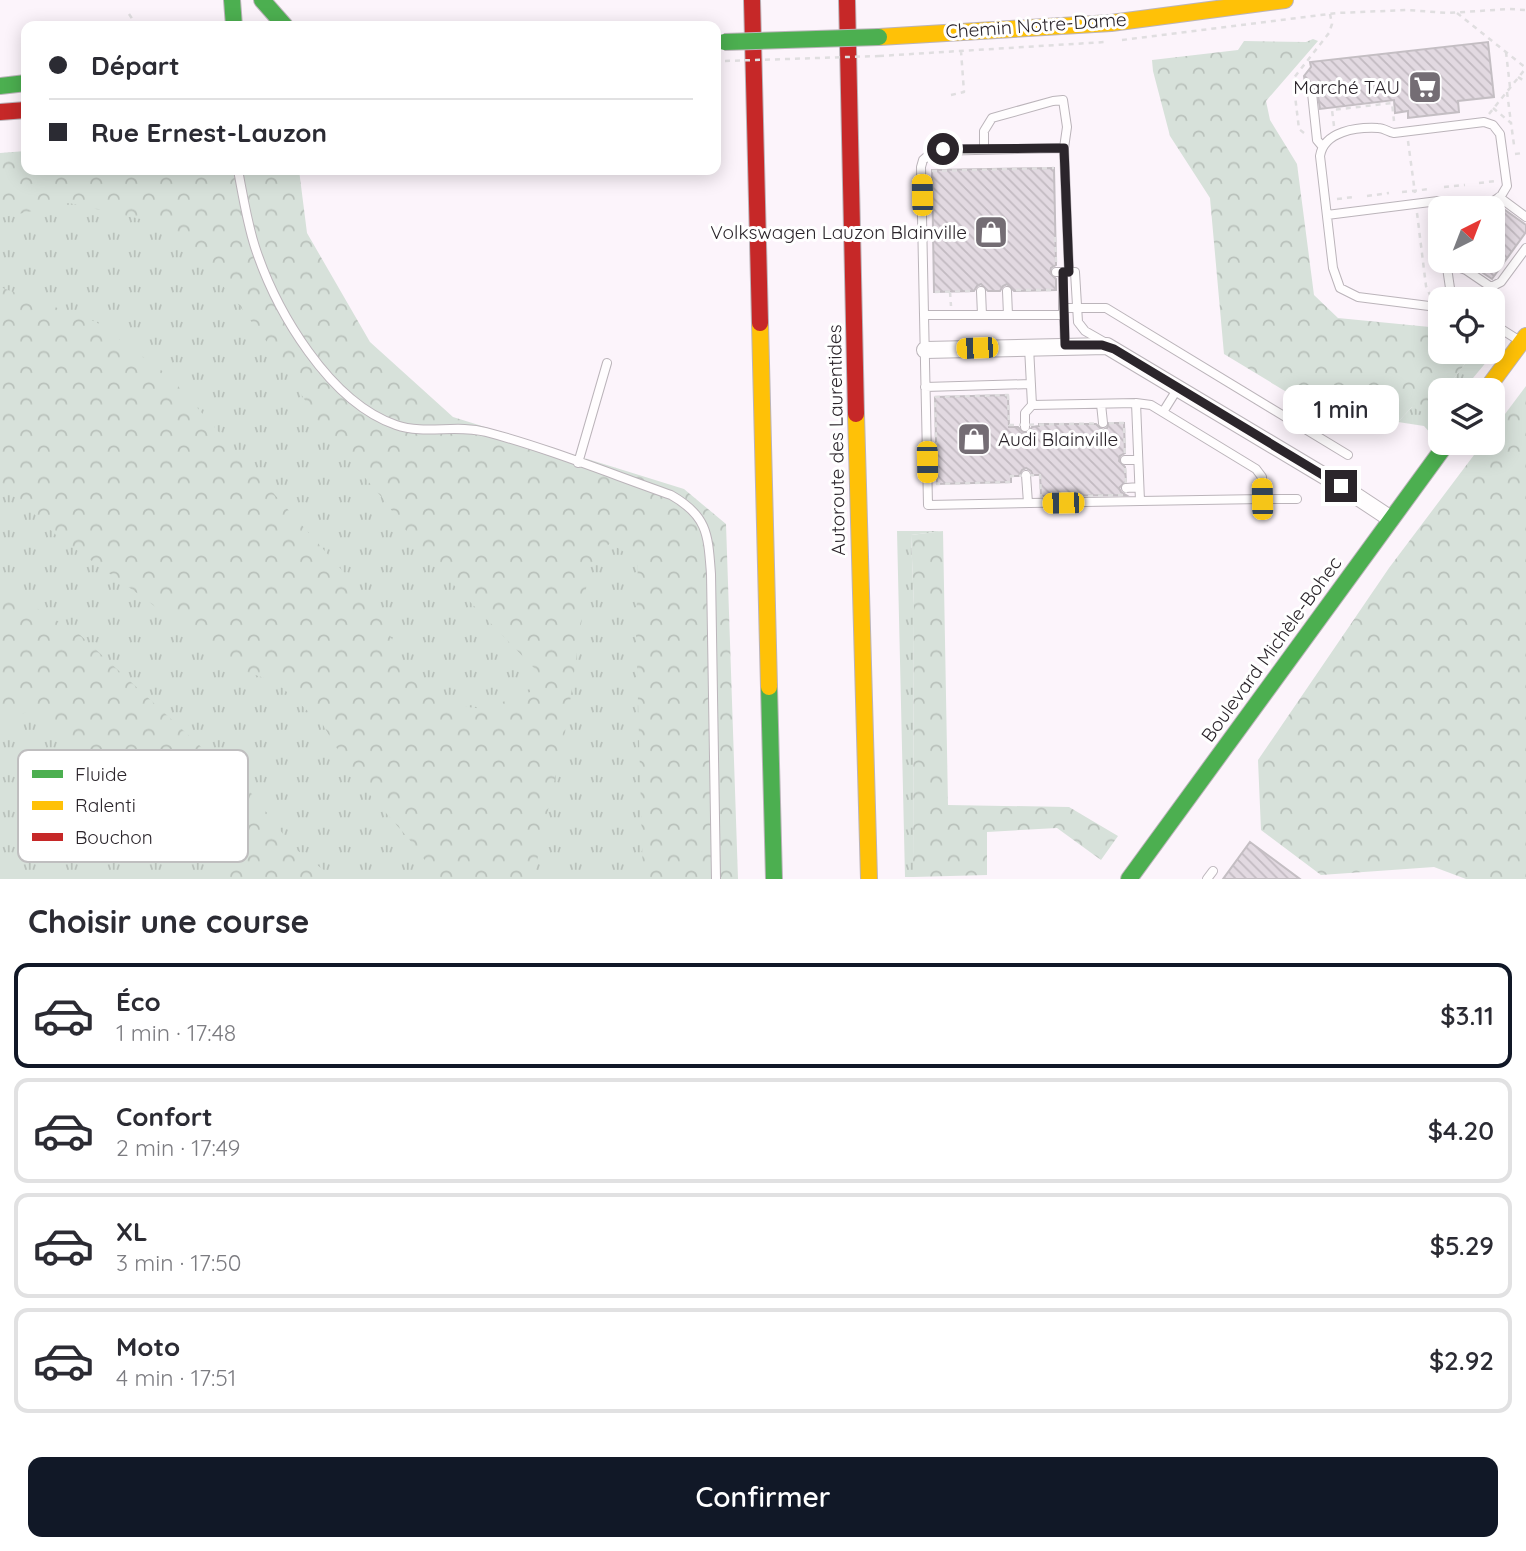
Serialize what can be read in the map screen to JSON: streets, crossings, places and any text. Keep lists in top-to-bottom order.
{
  "streets": {
    "main road": ["Chemin Notre-Dame", "Autoroute des Laurentides", "Boulevard Michèle-Bohec"]
  },
  "places": {
    "supermarket": ["Marché TAU"],
    "shop": ["Volkswagen Lauzon Blainville", "Audi Blainville"]
  },
  "legend": ["Fluide", "Ralenti", "Bouchon"],
  "north": "top right",
  "page": {
    "banner": ["Départ", "Rue Ernest-Lauzon"],
    "bubble": "1 min",
    "heading": "Choisir une course",
    "list": [
      {
        "name": "Éco",
        "note": "1 min · 17:48",
        "value": "$3.11"
      },
      {
        "name": "Confort",
        "note": "2 min · 17:49",
        "value": "$4.20"
      },
      {
        "name": "XL",
        "note": "3 min · 17:50",
        "value": "$5.29"
      },
      {
        "name": "Moto",
        "note": "4 min · 17:51",
        "value": "$2.92"
      }
    ],
    "buttons": "Confirmer"
  }
}
